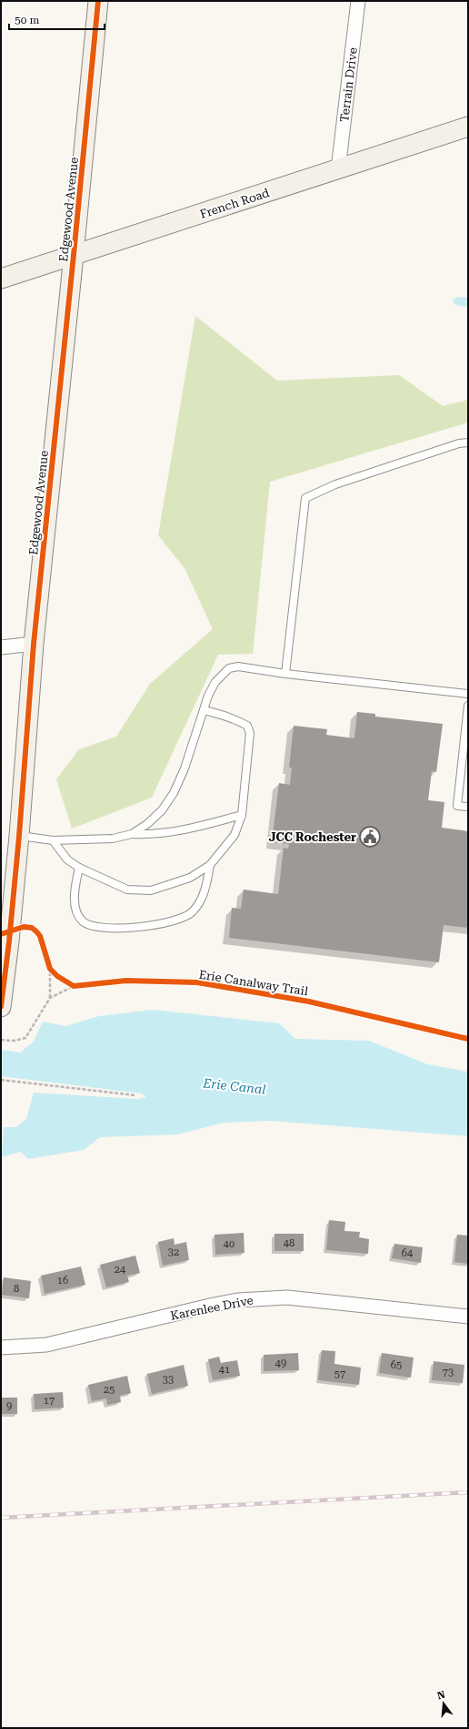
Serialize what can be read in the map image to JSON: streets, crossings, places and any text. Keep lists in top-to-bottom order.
{
  "streets": {
    "street": [
      "Terrain Drive",
      "French Road",
      "Edgewood Avenue",
      "Karenlee Drive"
    ],
    "cycle path": ["Erie Canalway Trail"]
  },
  "crossings": [
    ["Terrain Drive", "French Road"],
    ["French Road", "Edgewood Avenue"]
  ],
  "water": ["Erie Canal"],
  "places": {
    "public building": ["JCC Rochester"]
  },
  "house_numbers": [
    "48",
    "40",
    "32",
    "64",
    "24",
    "16",
    "8",
    "49",
    "65",
    "41",
    "73",
    "57",
    "33",
    "25",
    "17",
    "9"
  ],
  "scale_bar": "50 m",
  "north": "top"
}
